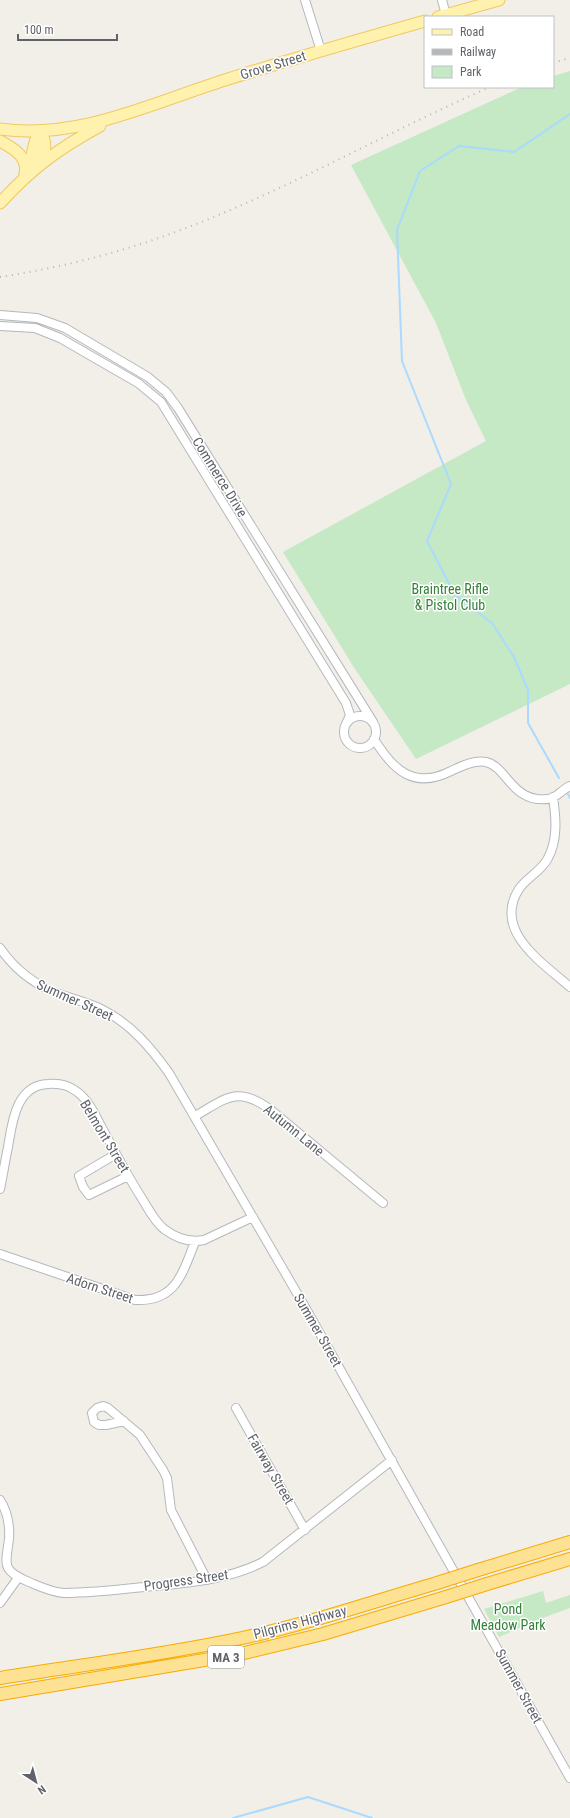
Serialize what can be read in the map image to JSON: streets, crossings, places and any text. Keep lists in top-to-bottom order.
{
  "streets": {
    "highway": ["Pilgrims Highway", "MA 3"],
    "main road": ["Grove Street"],
    "street": [
      "Commerce Drive",
      "Summer Street",
      "Autumn Lane",
      "Belmont Street",
      "Adorn Street",
      "Fairway Street",
      "Progress Street"
    ]
  },
  "crossings": [
    ["Summer Street", "Autumn Lane"],
    ["Summer Street", "Progress Street"],
    ["Belmont Street", "Adorn Street"],
    ["Fairway Street", "Progress Street"]
  ],
  "parks": ["Braintree Rifle & Pistol Club", "Pond Meadow Park"],
  "legend": ["Road", "Railway", "Park"],
  "scale_bar": "100 m",
  "north": "bottom right"
}
